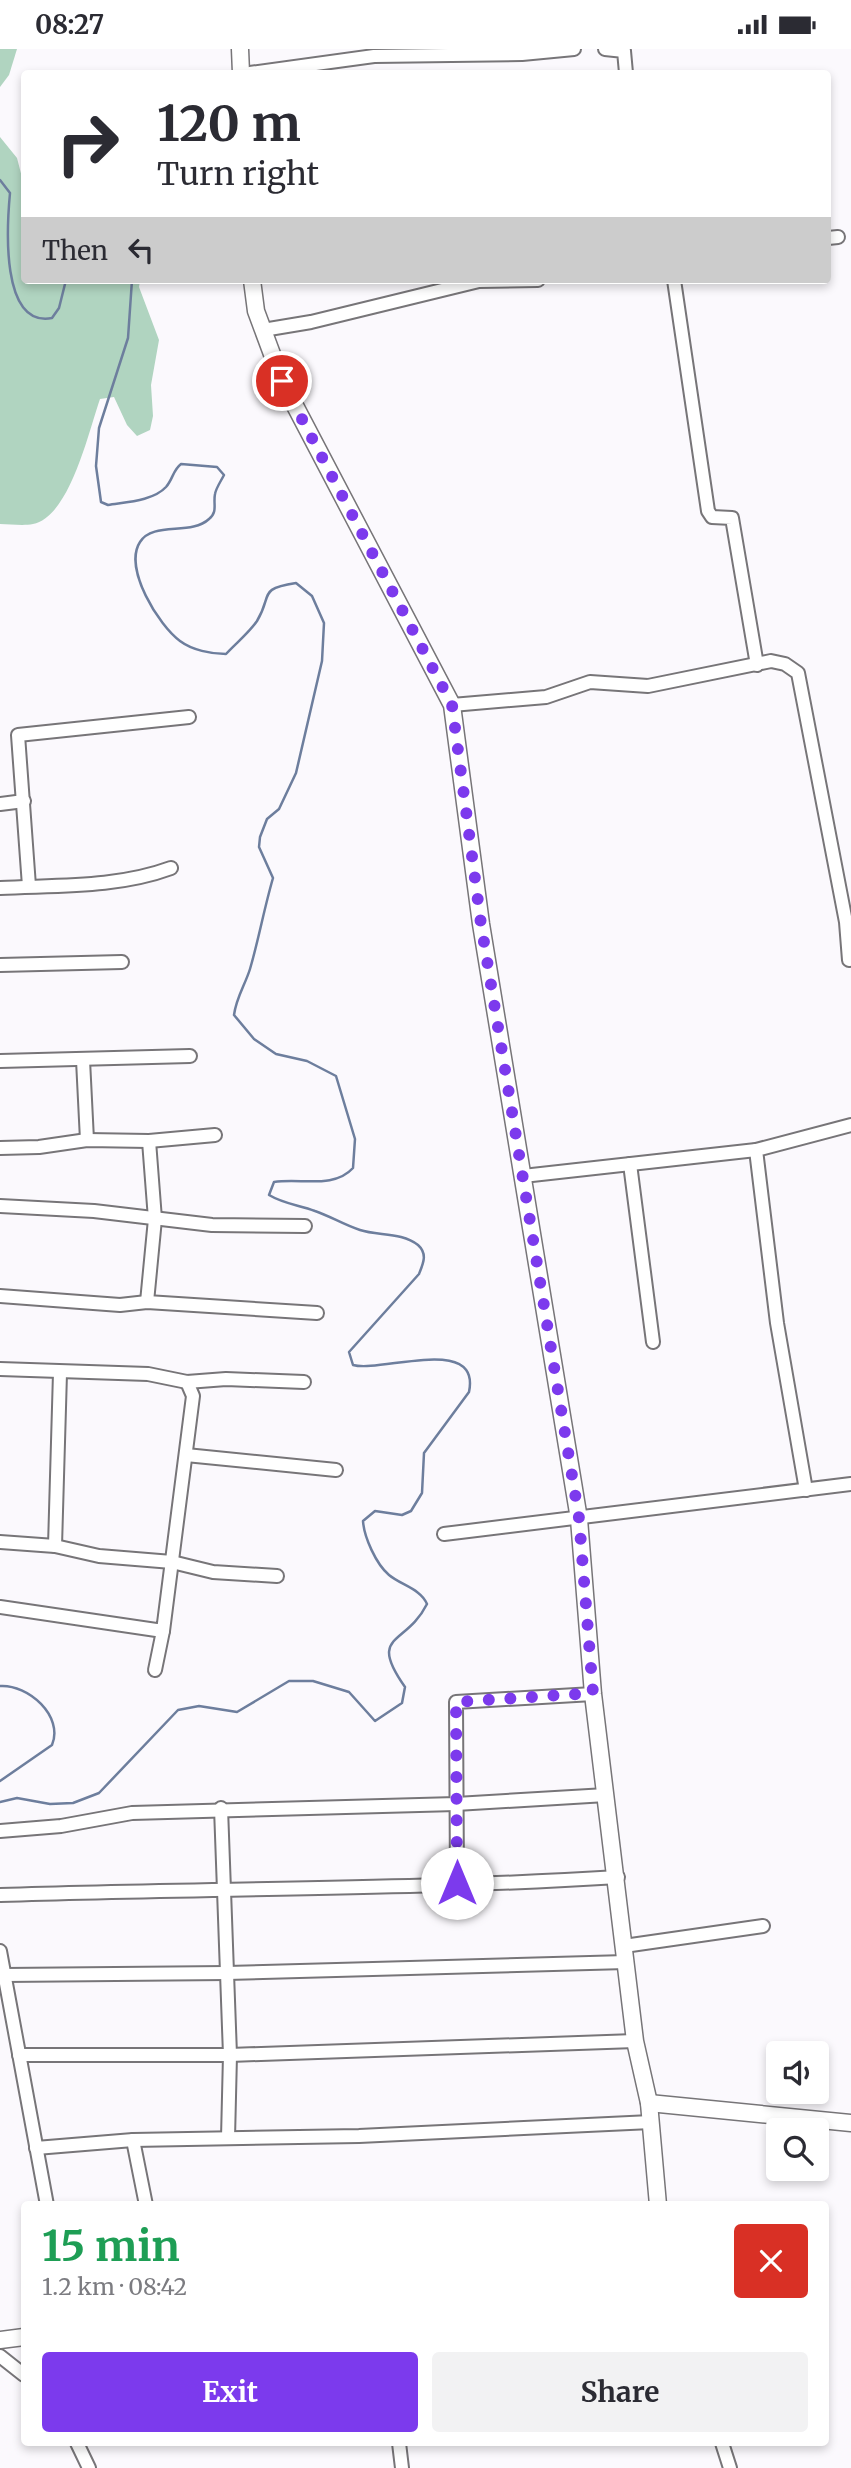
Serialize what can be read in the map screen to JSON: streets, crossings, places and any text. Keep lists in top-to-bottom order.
{
  "page": {
    "status": "08:27",
    "turn": ["120 m", "Turn right"],
    "then": "Then",
    "heading": ["15 min", "1.2 km · 08:42"],
    "buttons": ["Exit", "Share"]
  }
}
